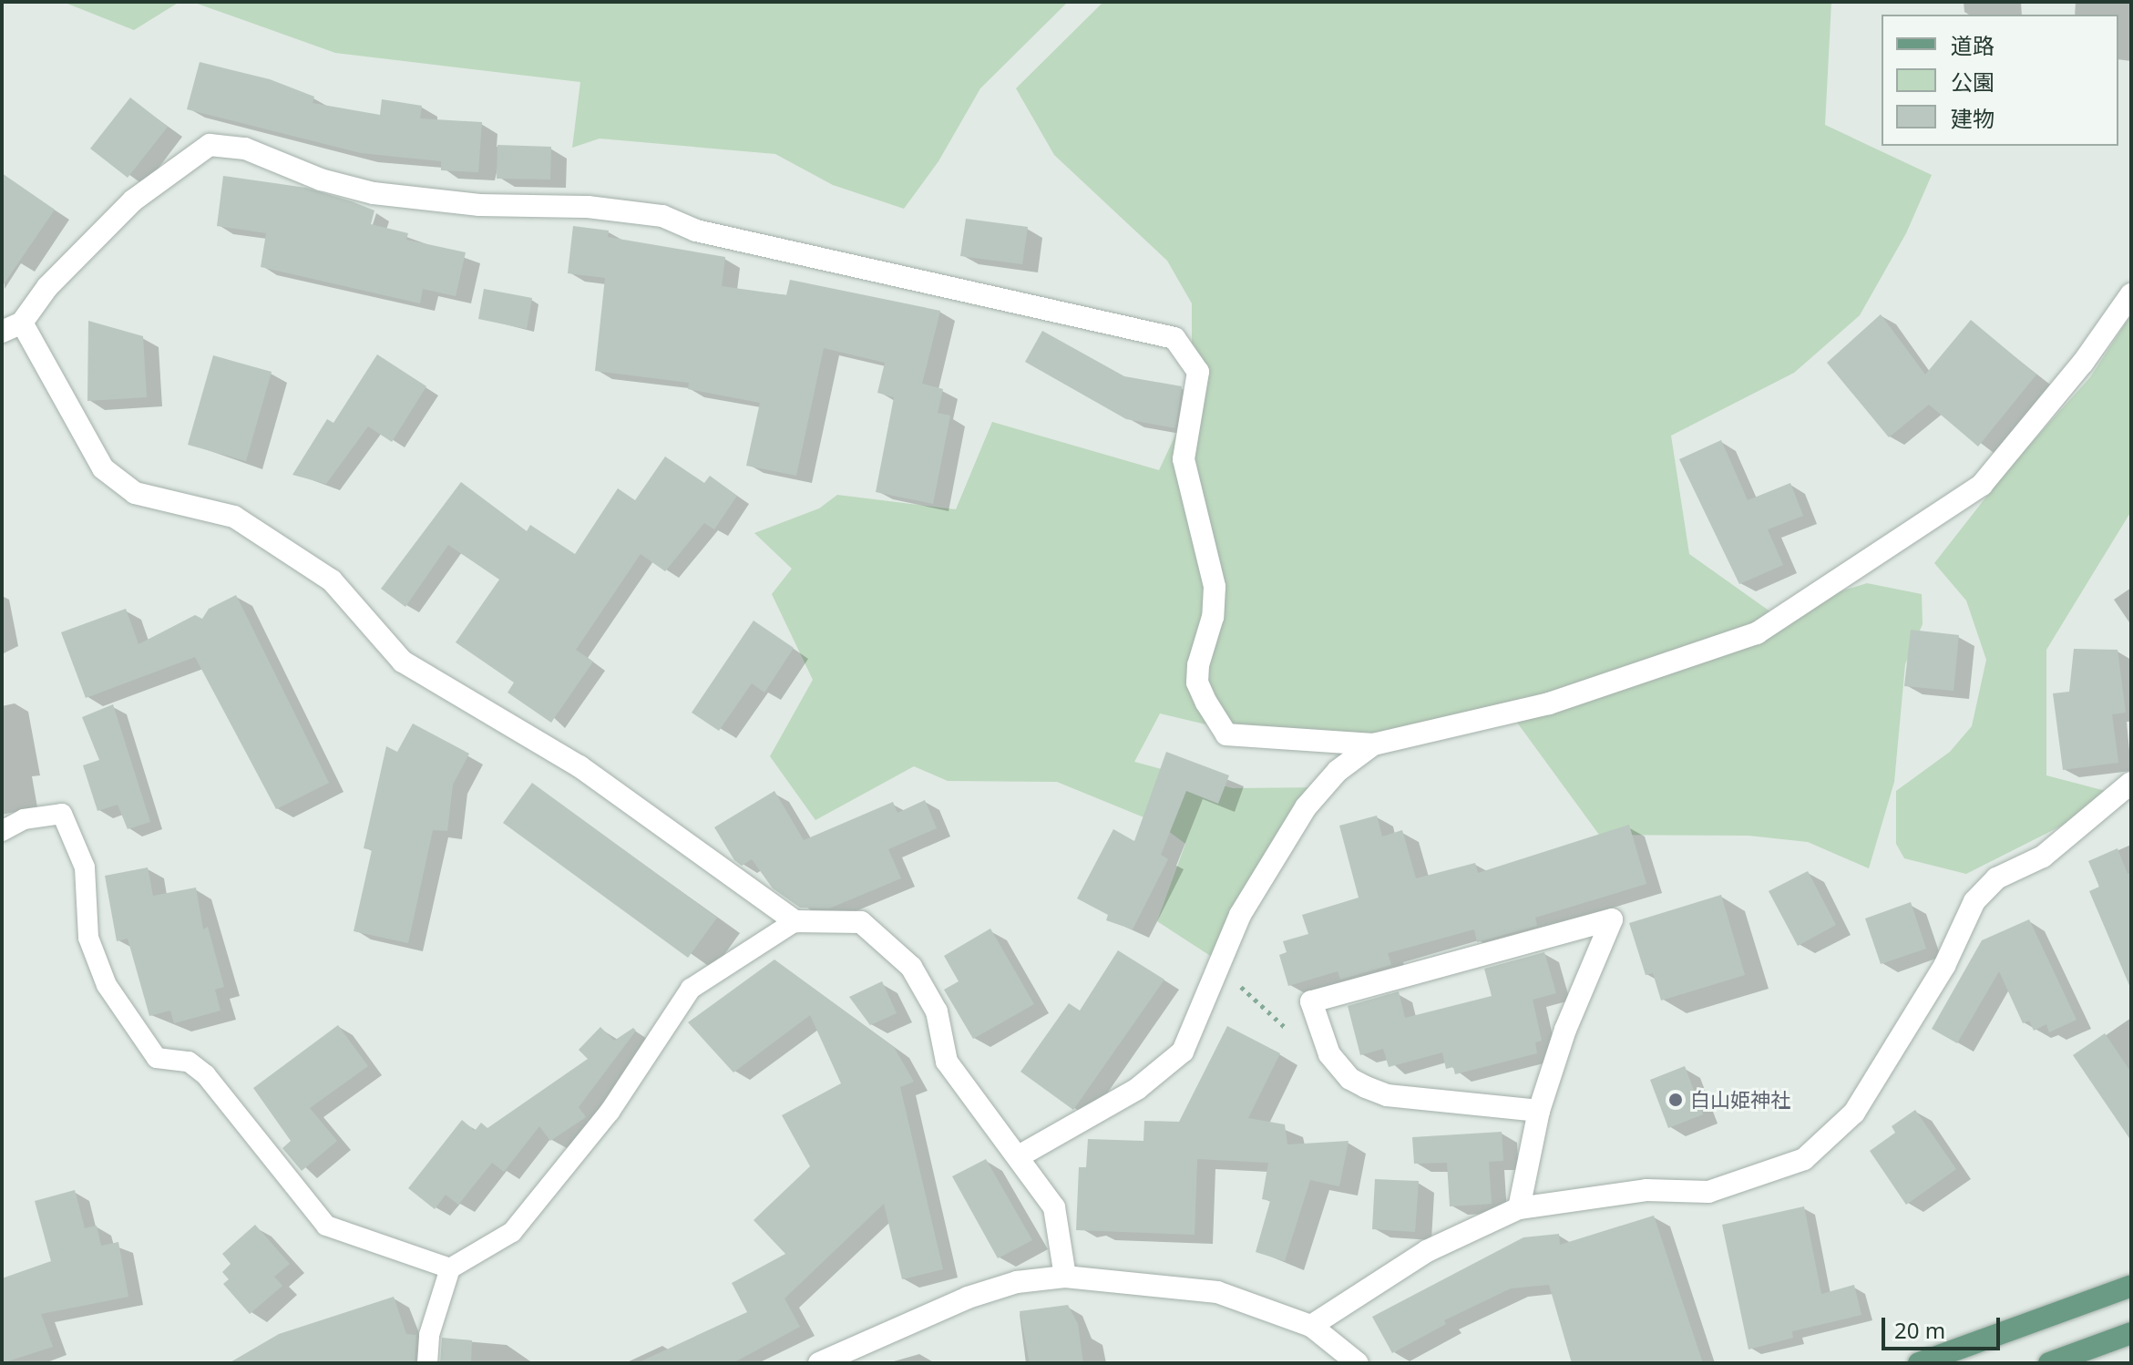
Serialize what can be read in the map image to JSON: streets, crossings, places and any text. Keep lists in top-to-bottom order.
{
  "places": ["白山姫神社"],
  "legend": ["道路", "公園", "建物"],
  "scale_bar": "20 m"
}
